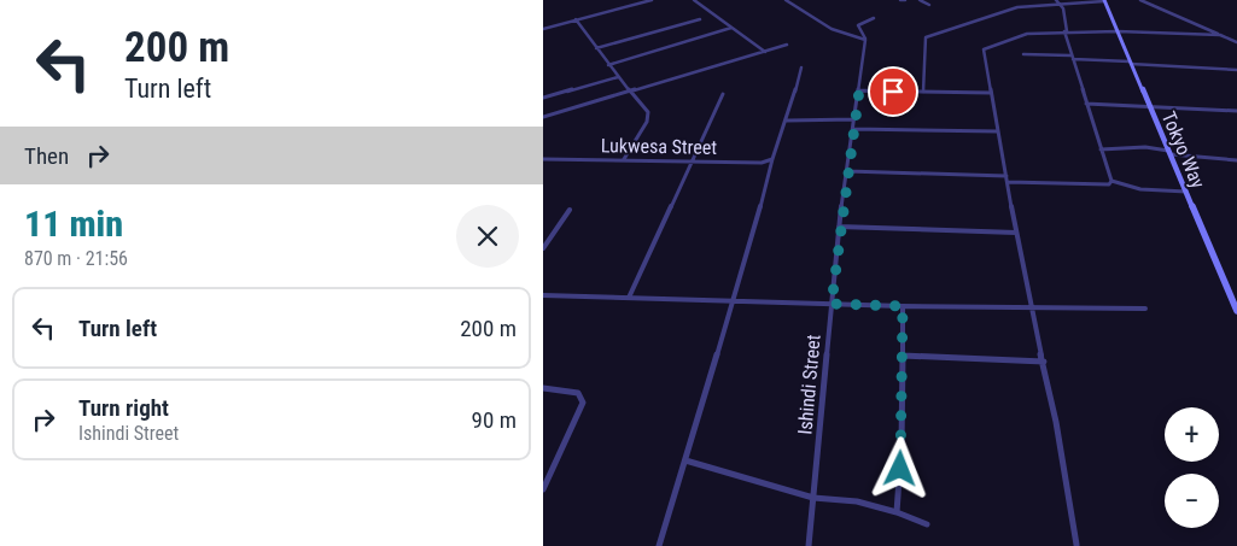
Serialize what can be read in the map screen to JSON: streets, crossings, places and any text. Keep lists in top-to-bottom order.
{
  "streets": {
    "street": ["Lukwesa Street", "Tokyo Way", "Ishindi Street"]
  },
  "page": {
    "turn": ["200 m", "Turn left"],
    "then": "Then",
    "heading": ["11 min", "870 m · 21:56"],
    "list": [
      {
        "name": "Turn left",
        "value": "200 m"
      },
      {
        "name": "Turn right",
        "note": "Ishindi Street",
        "value": "90 m"
      }
    ],
    "map_buttons": ["+", "−"]
  }
}
